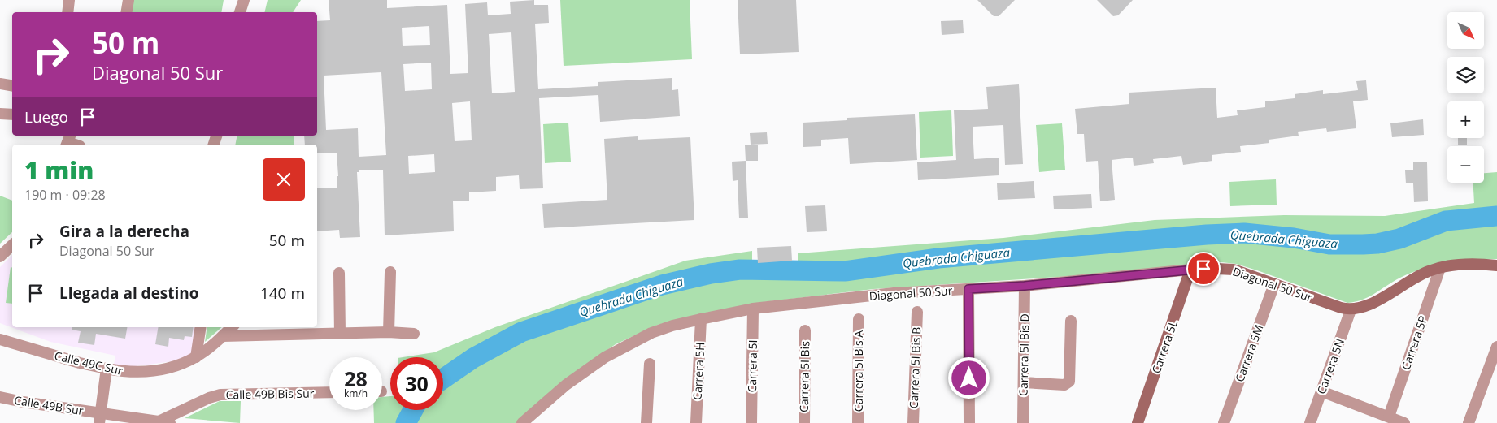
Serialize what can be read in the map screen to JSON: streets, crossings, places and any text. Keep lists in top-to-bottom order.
{
  "streets": {
    "main road": ["Diagonal 50 Sur", "Carrera 5L"],
    "street": [
      "Carrera 5P",
      "Carrera 5M",
      "Carrera 5I Bis D",
      "Calle 49C Sur",
      "Carrera 5I",
      "Carrera 5N",
      "Carrera 5I Bis B",
      "Carrera 5H",
      "Carrera 5I Bis A",
      "Carrera 5I Bis",
      "Calle 49B Bis Sur",
      "Calle 49B Sur"
    ]
  },
  "crossings": [
    ["Diagonal 50 Sur", "Carrera 5L"],
    ["Diagonal 50 Sur", "Carrera 5M"],
    ["Diagonal 50 Sur", "Carrera 5I Bis D"],
    ["Diagonal 50 Sur", "Carrera 5I"],
    ["Diagonal 50 Sur", "Carrera 5N"],
    ["Diagonal 50 Sur", "Carrera 5H"],
    ["Calle 49B Bis Sur", "Calle 49B Sur"]
  ],
  "water": ["Quebrada Chiguaza"],
  "north": "bottom right",
  "page": {
    "map_buttons": ["+", "−"],
    "turn": ["50 m", "Diagonal 50 Sur"],
    "then": "Luego",
    "heading": ["1 min", "190 m · 09:28"],
    "list": [
      {
        "name": "Gira a la derecha",
        "note": "Diagonal 50 Sur",
        "value": "50 m"
      },
      {
        "name": "Llegada al destino",
        "value": "140 m"
      }
    ],
    "speed": "28 km/h",
    "limit": "30"
  }
}
